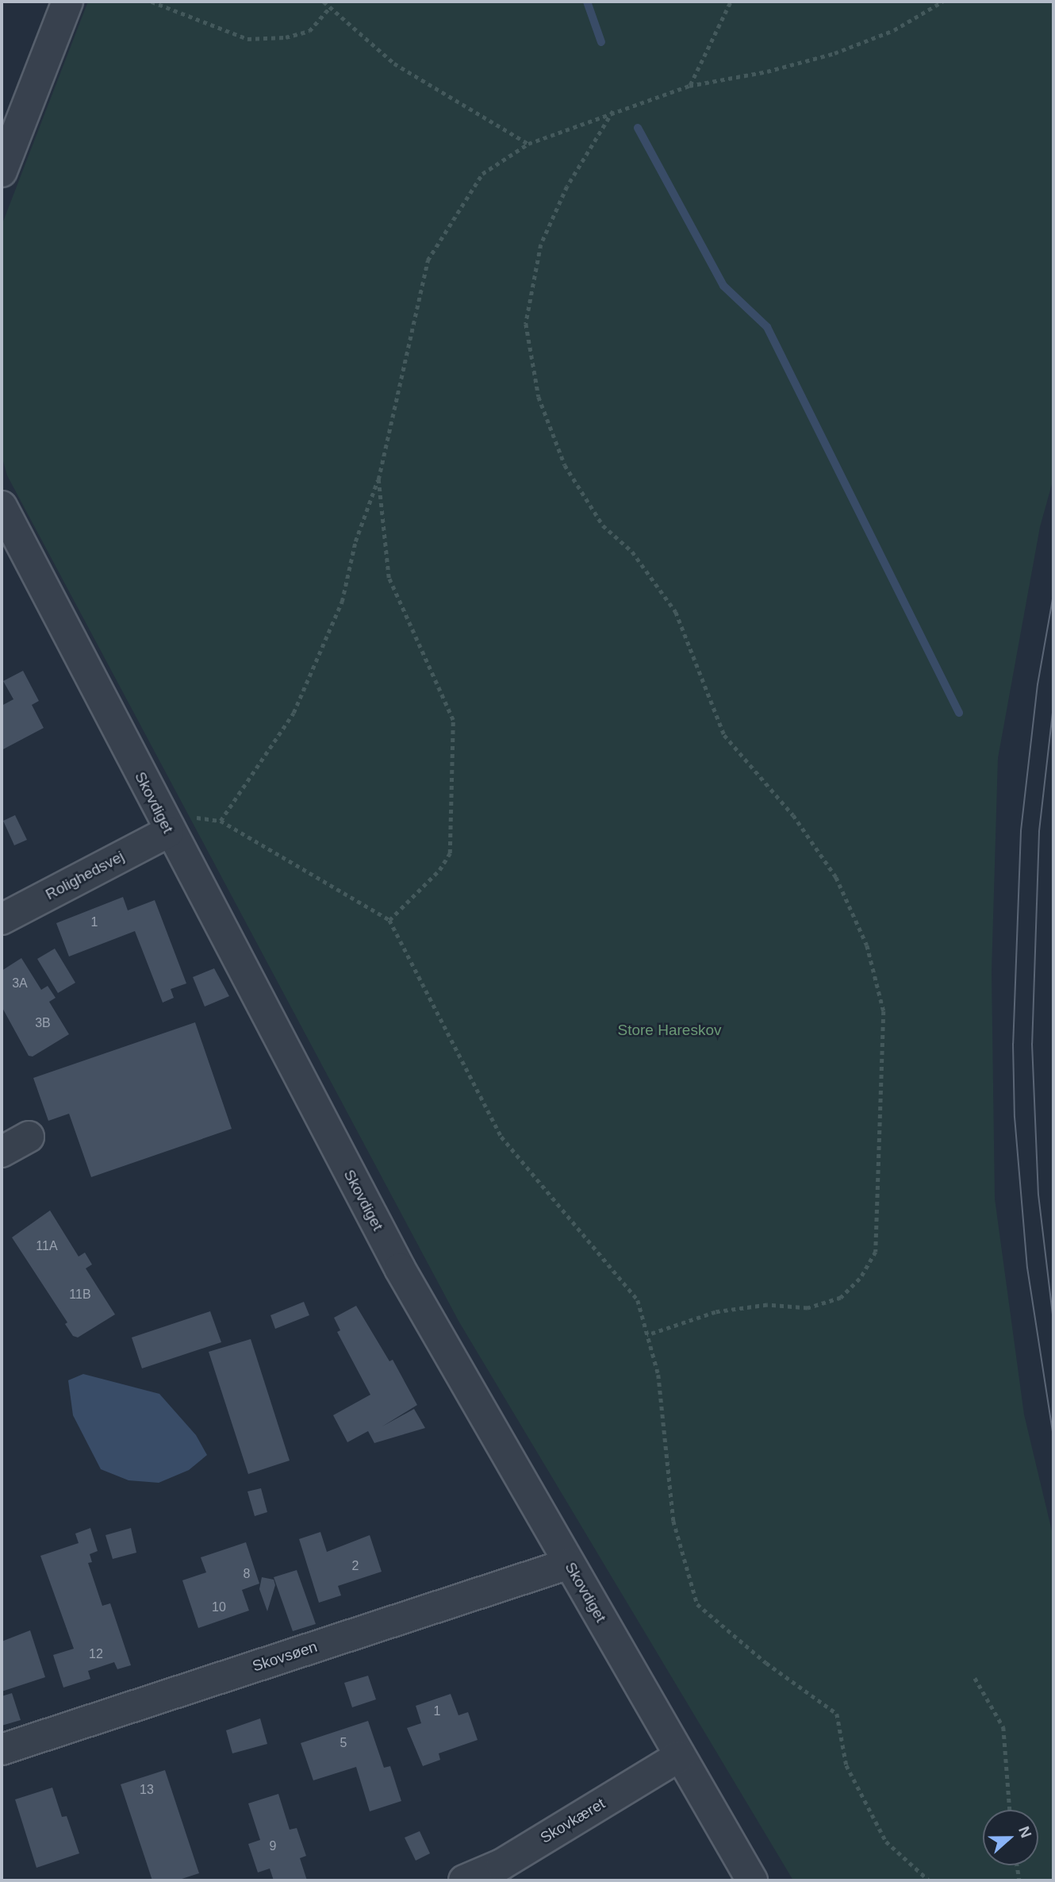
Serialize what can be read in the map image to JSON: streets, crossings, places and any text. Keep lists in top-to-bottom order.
{
  "streets": {
    "street": [
      "Skovdiget",
      "Rolighedsvej",
      "Skovsøen",
      "Skovkæret"
    ]
  },
  "crossings": [
    ["Skovdiget", "Rolighedsvej"],
    ["Skovdiget", "Skovsøen"],
    ["Skovdiget", "Skovkæret"]
  ],
  "parks": ["Store Hareskov"],
  "house_numbers": [
    "1",
    "3A",
    "3B",
    "11A",
    "11B",
    "2",
    "8",
    "10",
    "12",
    "1",
    "5",
    "13",
    "9"
  ],
  "north": "right"
}
